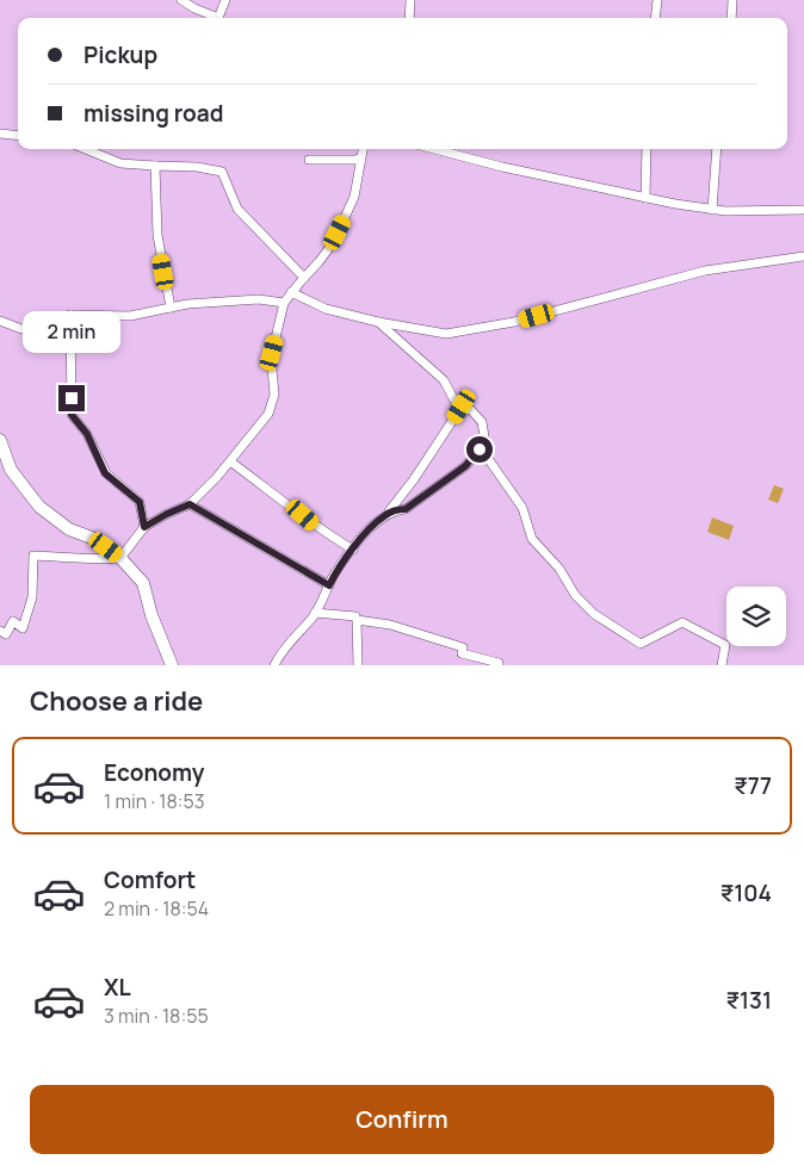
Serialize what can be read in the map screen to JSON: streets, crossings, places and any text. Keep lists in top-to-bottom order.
{
  "page": {
    "banner": ["Pickup", "missing road"],
    "bubble": "2 min",
    "heading": "Choose a ride",
    "list": [
      {
        "name": "Economy",
        "note": "1 min · 18:53",
        "value": "₹77"
      },
      {
        "name": "Comfort",
        "note": "2 min · 18:54",
        "value": "₹104"
      },
      {
        "name": "XL",
        "note": "3 min · 18:55",
        "value": "₹131"
      }
    ],
    "buttons": "Confirm"
  }
}
